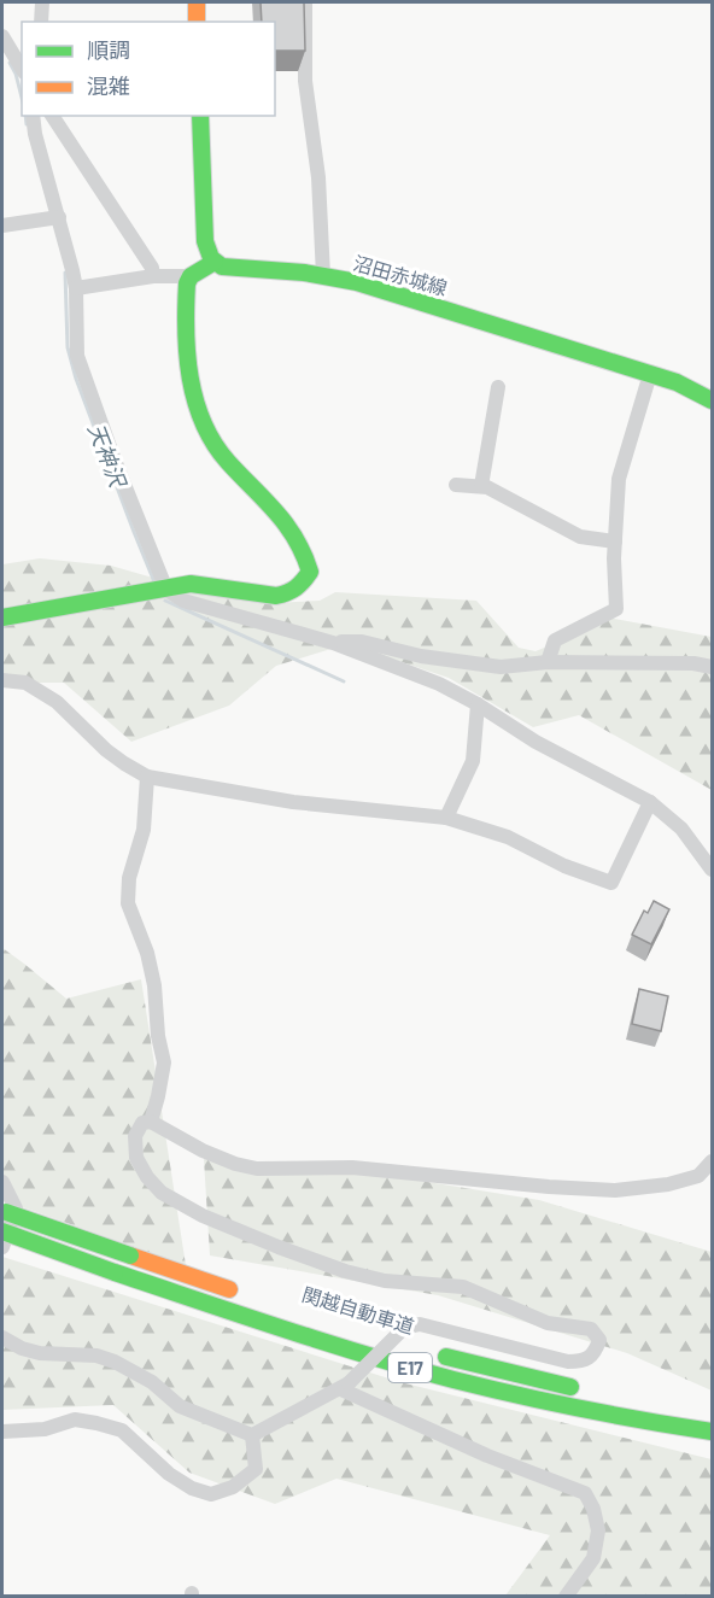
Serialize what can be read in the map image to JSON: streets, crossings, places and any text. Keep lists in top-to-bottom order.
{
  "streets": {
    "main road": ["沼田赤城線", "関越自動車道", "E17"]
  },
  "water": ["天神沢"],
  "legend": ["順調", "混雑"]
}
